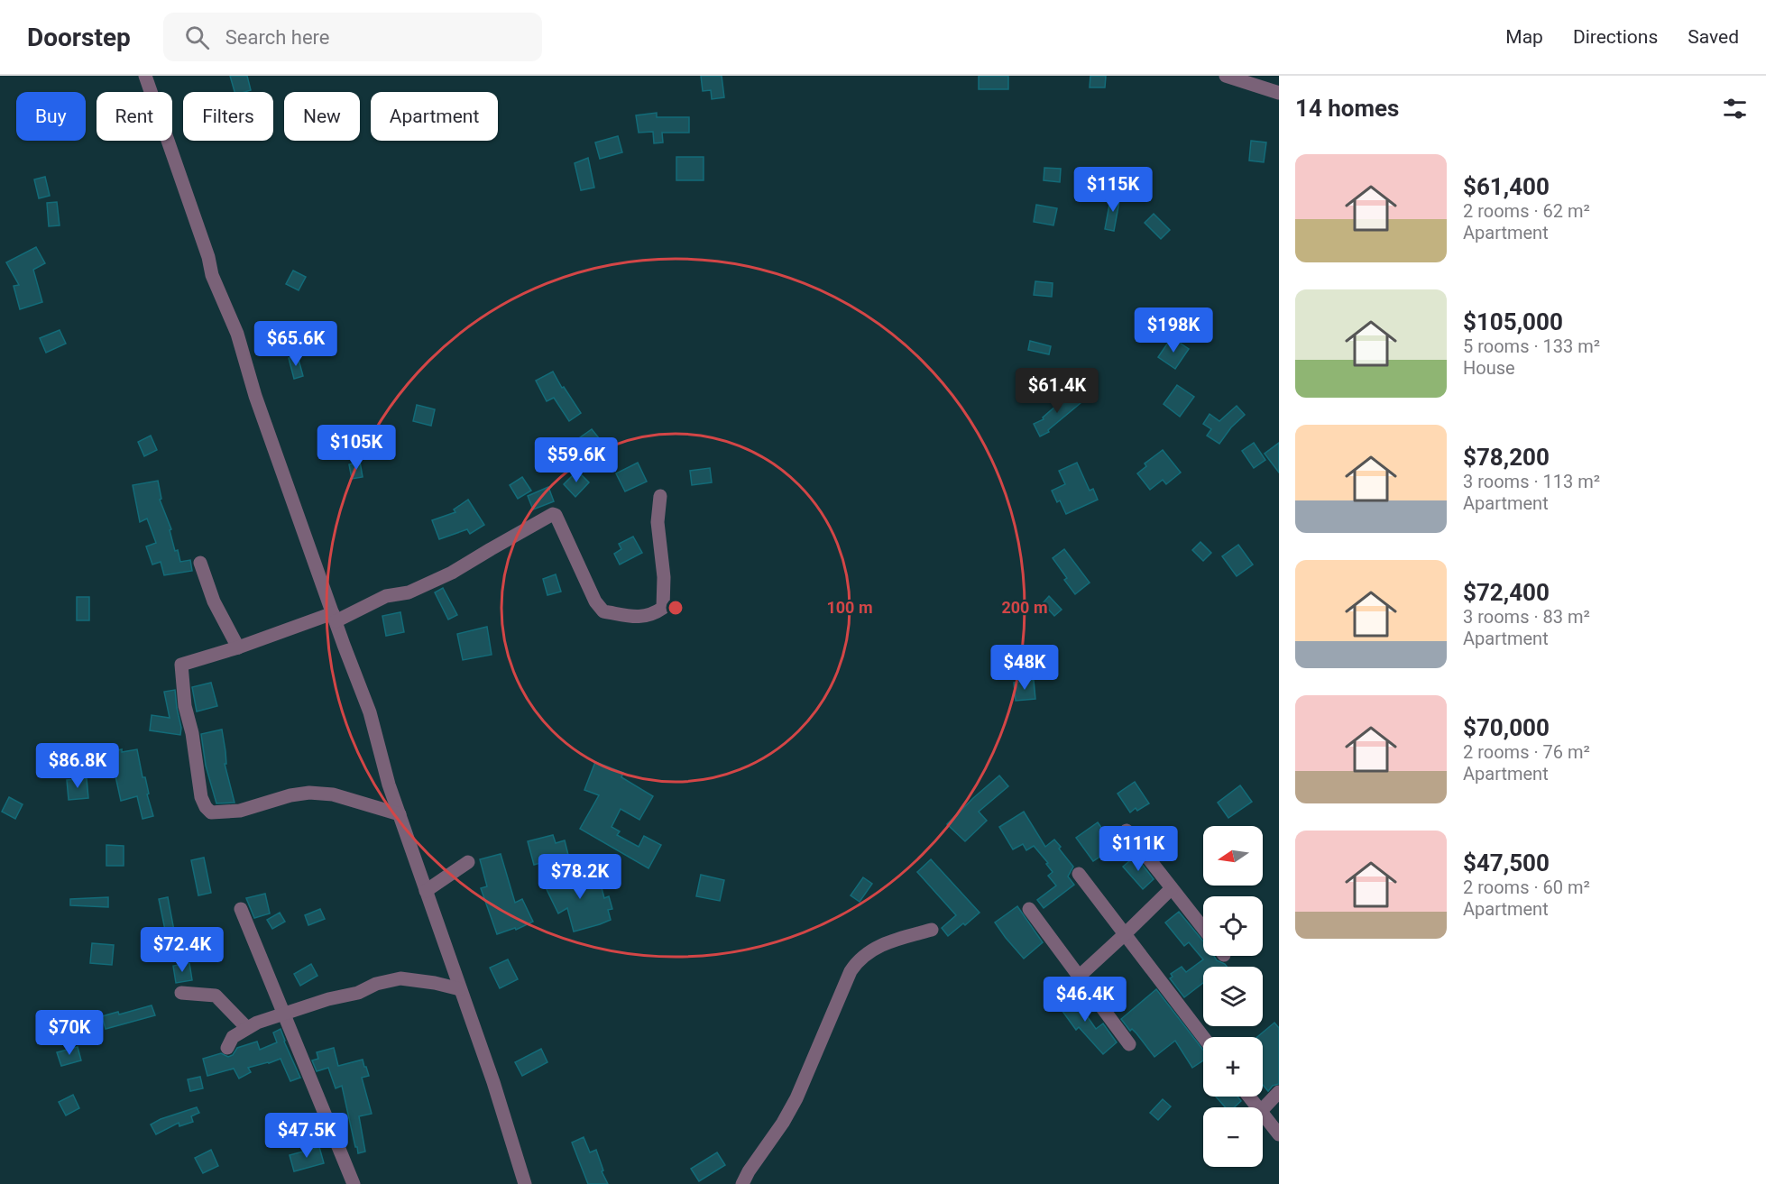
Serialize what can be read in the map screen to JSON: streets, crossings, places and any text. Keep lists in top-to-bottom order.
{
  "north": "left",
  "page": {
    "header": "Doorstep",
    "search": "Search here",
    "nav": ["Map", "Directions", "Saved"],
    "heading": "14 homes",
    "chip": [
      "Buy",
      "Rent",
      "Filters",
      "New",
      "Apartment"
    ],
    "list": [
      {
        "name": "$61,400",
        "note": "2 rooms · 62 m² · Apartment"
      },
      {
        "name": "$105,000",
        "note": "5 rooms · 133 m² · House"
      },
      {
        "name": "$78,200",
        "note": "3 rooms · 113 m² · Apartment"
      },
      {
        "name": "$72,400",
        "note": "3 rooms · 83 m² · Apartment"
      },
      {
        "name": "$70,000",
        "note": "2 rooms · 76 m² · Apartment"
      },
      {
        "name": "$47,500",
        "note": "2 rooms · 60 m² · Apartment"
      }
    ],
    "price": [
      "$115K",
      "$198K",
      "$65.6K",
      "$61.4K",
      "$105K",
      "$59.6K",
      "$48K",
      "$86.8K",
      "$111K",
      "$78.2K",
      "$72.4K",
      "$46.4K",
      "$70K",
      "$47.5K"
    ],
    "map_buttons": ["+", "−"]
  },
  "rings": ["100 m", "200 m"]
}
